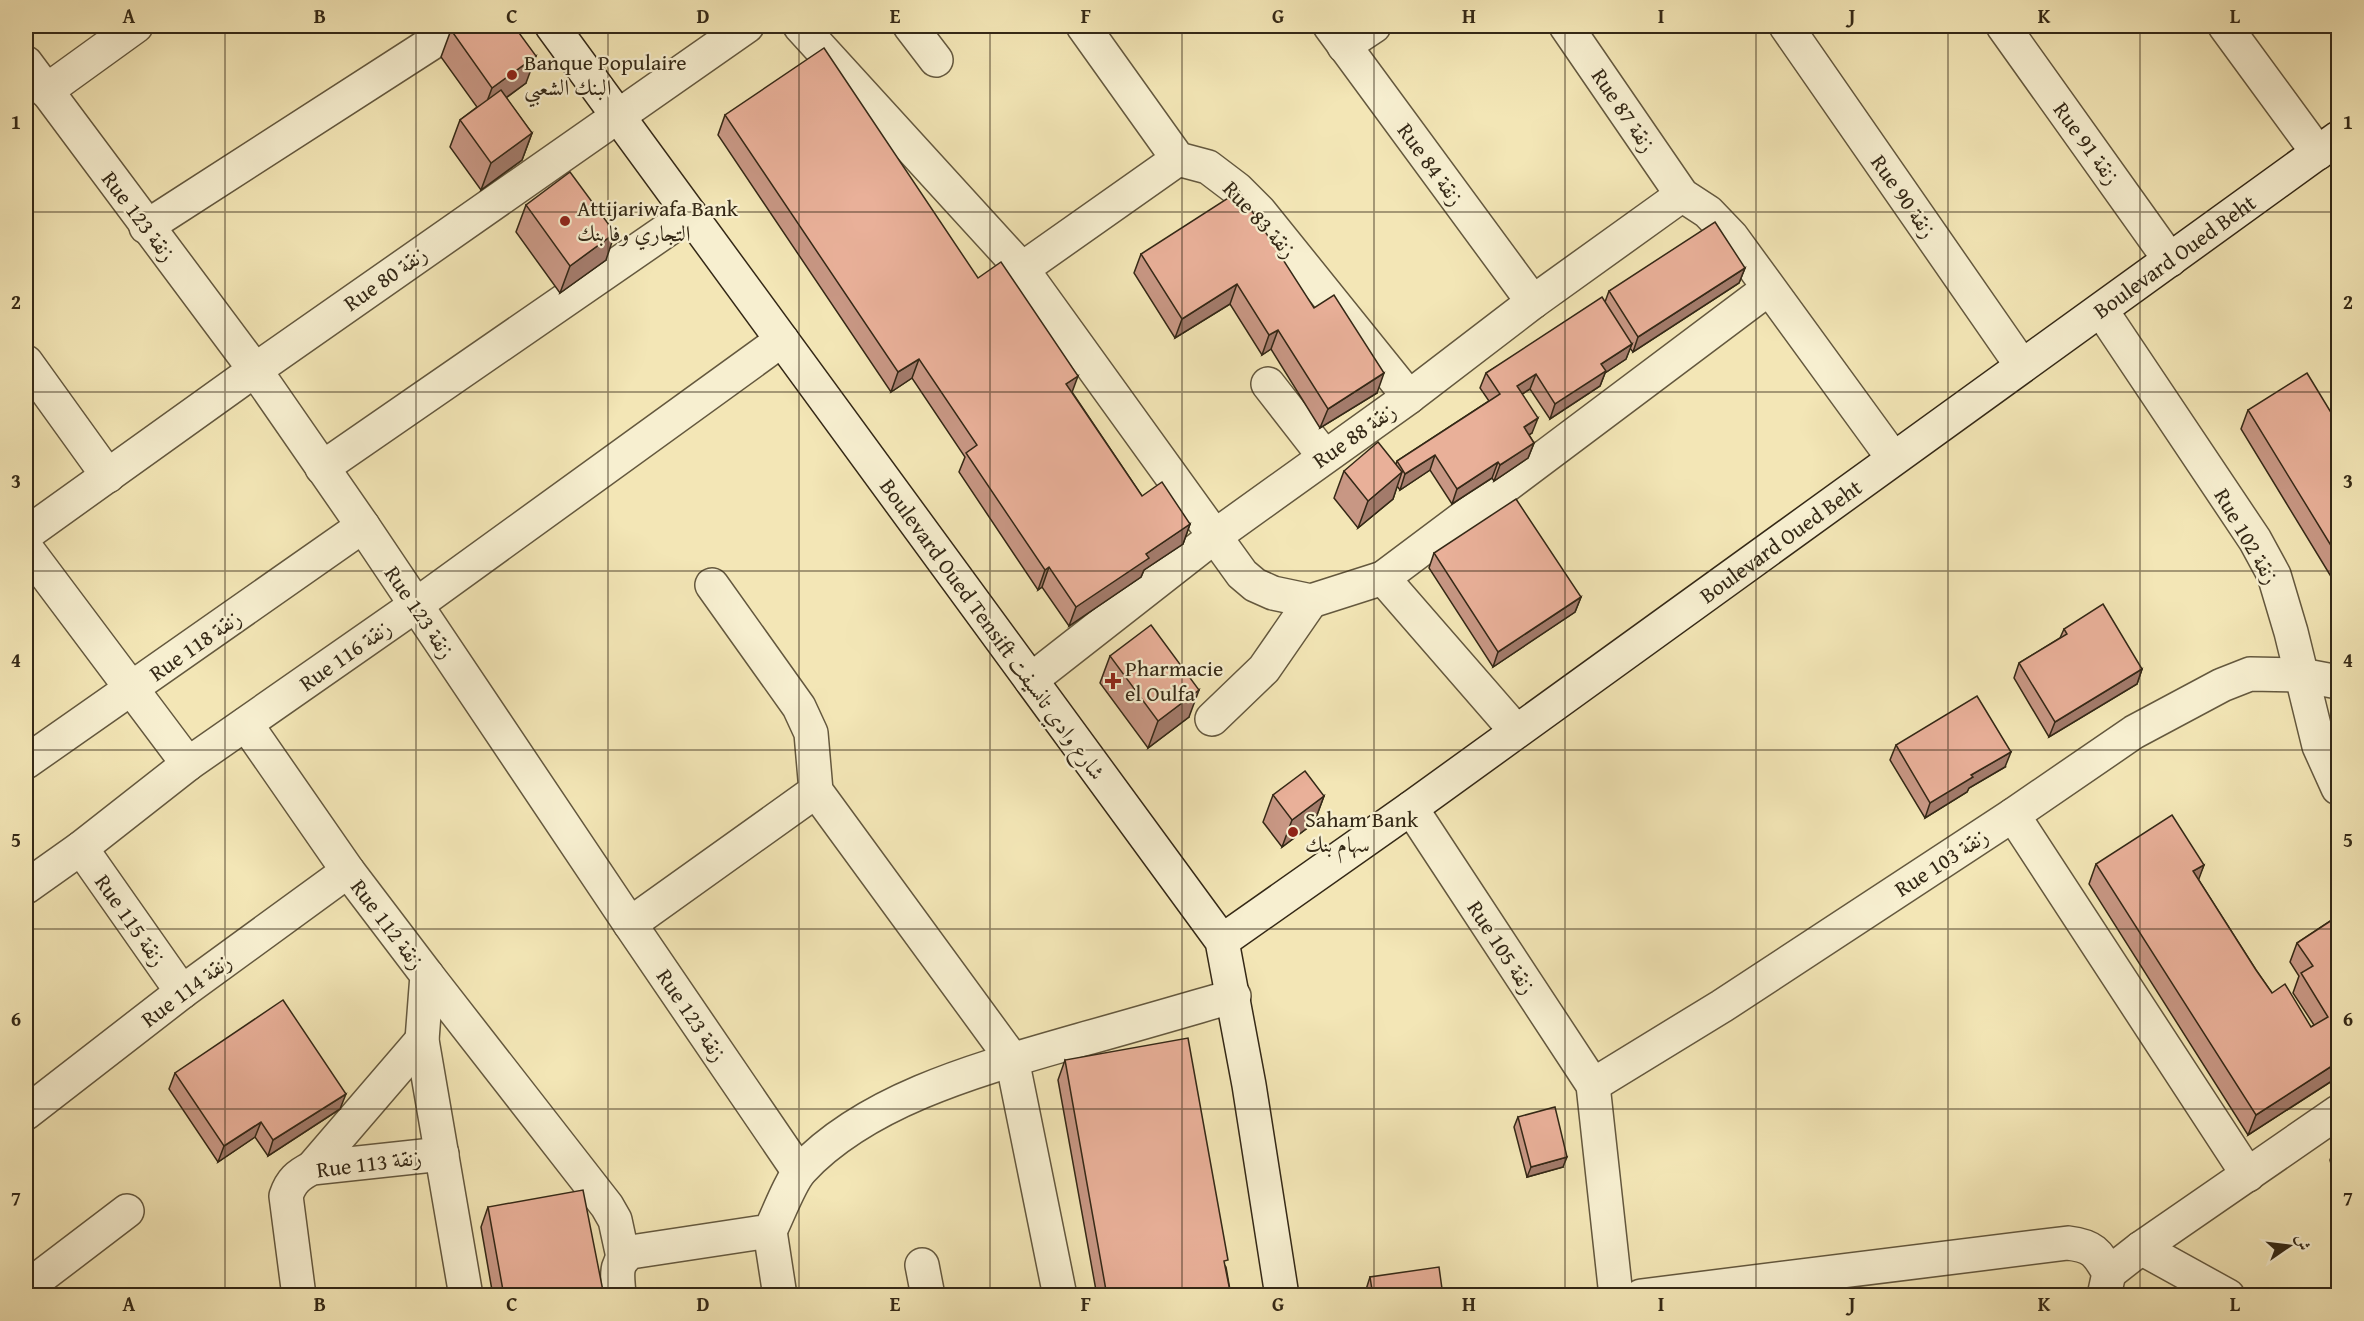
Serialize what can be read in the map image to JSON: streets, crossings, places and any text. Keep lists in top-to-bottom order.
{
  "streets": {
    "street": [
      "Rue 87 زنقة",
      "Rue 91 زنقة",
      "Rue 84 زنقة",
      "Rue 90 زنقة",
      "Rue 123 زنقة",
      "Rue 83 زنقة",
      "Boulevard Oued Beht",
      "Rue 80 زنقة",
      "Rue 88 زنقة",
      "Rue 102 زنقة",
      "Boulevard Oued Tensift شارع وادي تانسيفت",
      "Rue 118 زنقة",
      "Rue 116 زنقة",
      "Rue 103 زنقة",
      "Rue 115 زنقة",
      "Rue 112 زنقة",
      "Rue 105 زنقة",
      "Rue 114 زنقة",
      "Rue 113 زنقة"
    ]
  },
  "crossings": [
    ["Rue 87 زنقة", "Rue 88 زنقة"],
    ["Rue 91 زنقة", "Boulevard Oued Beht"],
    ["Rue 84 زنقة", "Rue 88 زنقة"],
    ["Rue 90 زنقة", "Boulevard Oued Beht"],
    ["Rue 123 زنقة", "Rue 80 زنقة"],
    ["Rue 123 زنقة", "Rue 118 زنقة"],
    ["Rue 123 زنقة", "Rue 116 زنقة"],
    ["Rue 83 زنقة", "Rue 88 زنقة"],
    ["Boulevard Oued Beht", "Rue 102 زنقة"],
    ["Boulevard Oued Beht", "Boulevard Oued Tensift شارع وادي تانسيفت"],
    ["Boulevard Oued Beht", "Rue 105 زنقة"],
    ["Rue 80 زنقة", "Boulevard Oued Tensift شارع وادي تانسيفت"],
    ["Rue 88 زنقة", "Boulevard Oued Tensift شارع وادي تانسيفت"],
    ["Rue 102 زنقة", "Rue 103 زنقة"],
    ["Boulevard Oued Tensift شارع وادي تانسيفت", "Rue 116 زنقة"],
    ["Rue 116 زنقة", "Rue 115 زنقة"],
    ["Rue 116 زنقة", "Rue 112 زنقة"],
    ["Rue 103 زنقة", "Rue 105 زنقة"],
    ["Rue 115 زنقة", "Rue 114 زنقة"],
    ["Rue 112 زنقة", "Rue 114 زنقة"],
    ["Rue 112 زنقة", "Rue 113 زنقة"]
  ],
  "places": {
    "other": ["Banque Populaire البنك الشعبي", "Attijariwafa Bank التجاري وفا بنك", "Saham Bank سهام بنك"],
    "health": ["Pharmacie el Oulfa"]
  },
  "north": "right",
  "grid": {
    "columns": [
      "A",
      "B",
      "C",
      "D",
      "E",
      "F",
      "G",
      "H",
      "I",
      "J",
      "K",
      "L"
    ],
    "rows": [
      "1",
      "2",
      "3",
      "4",
      "5",
      "6",
      "7"
    ]
  }
}
